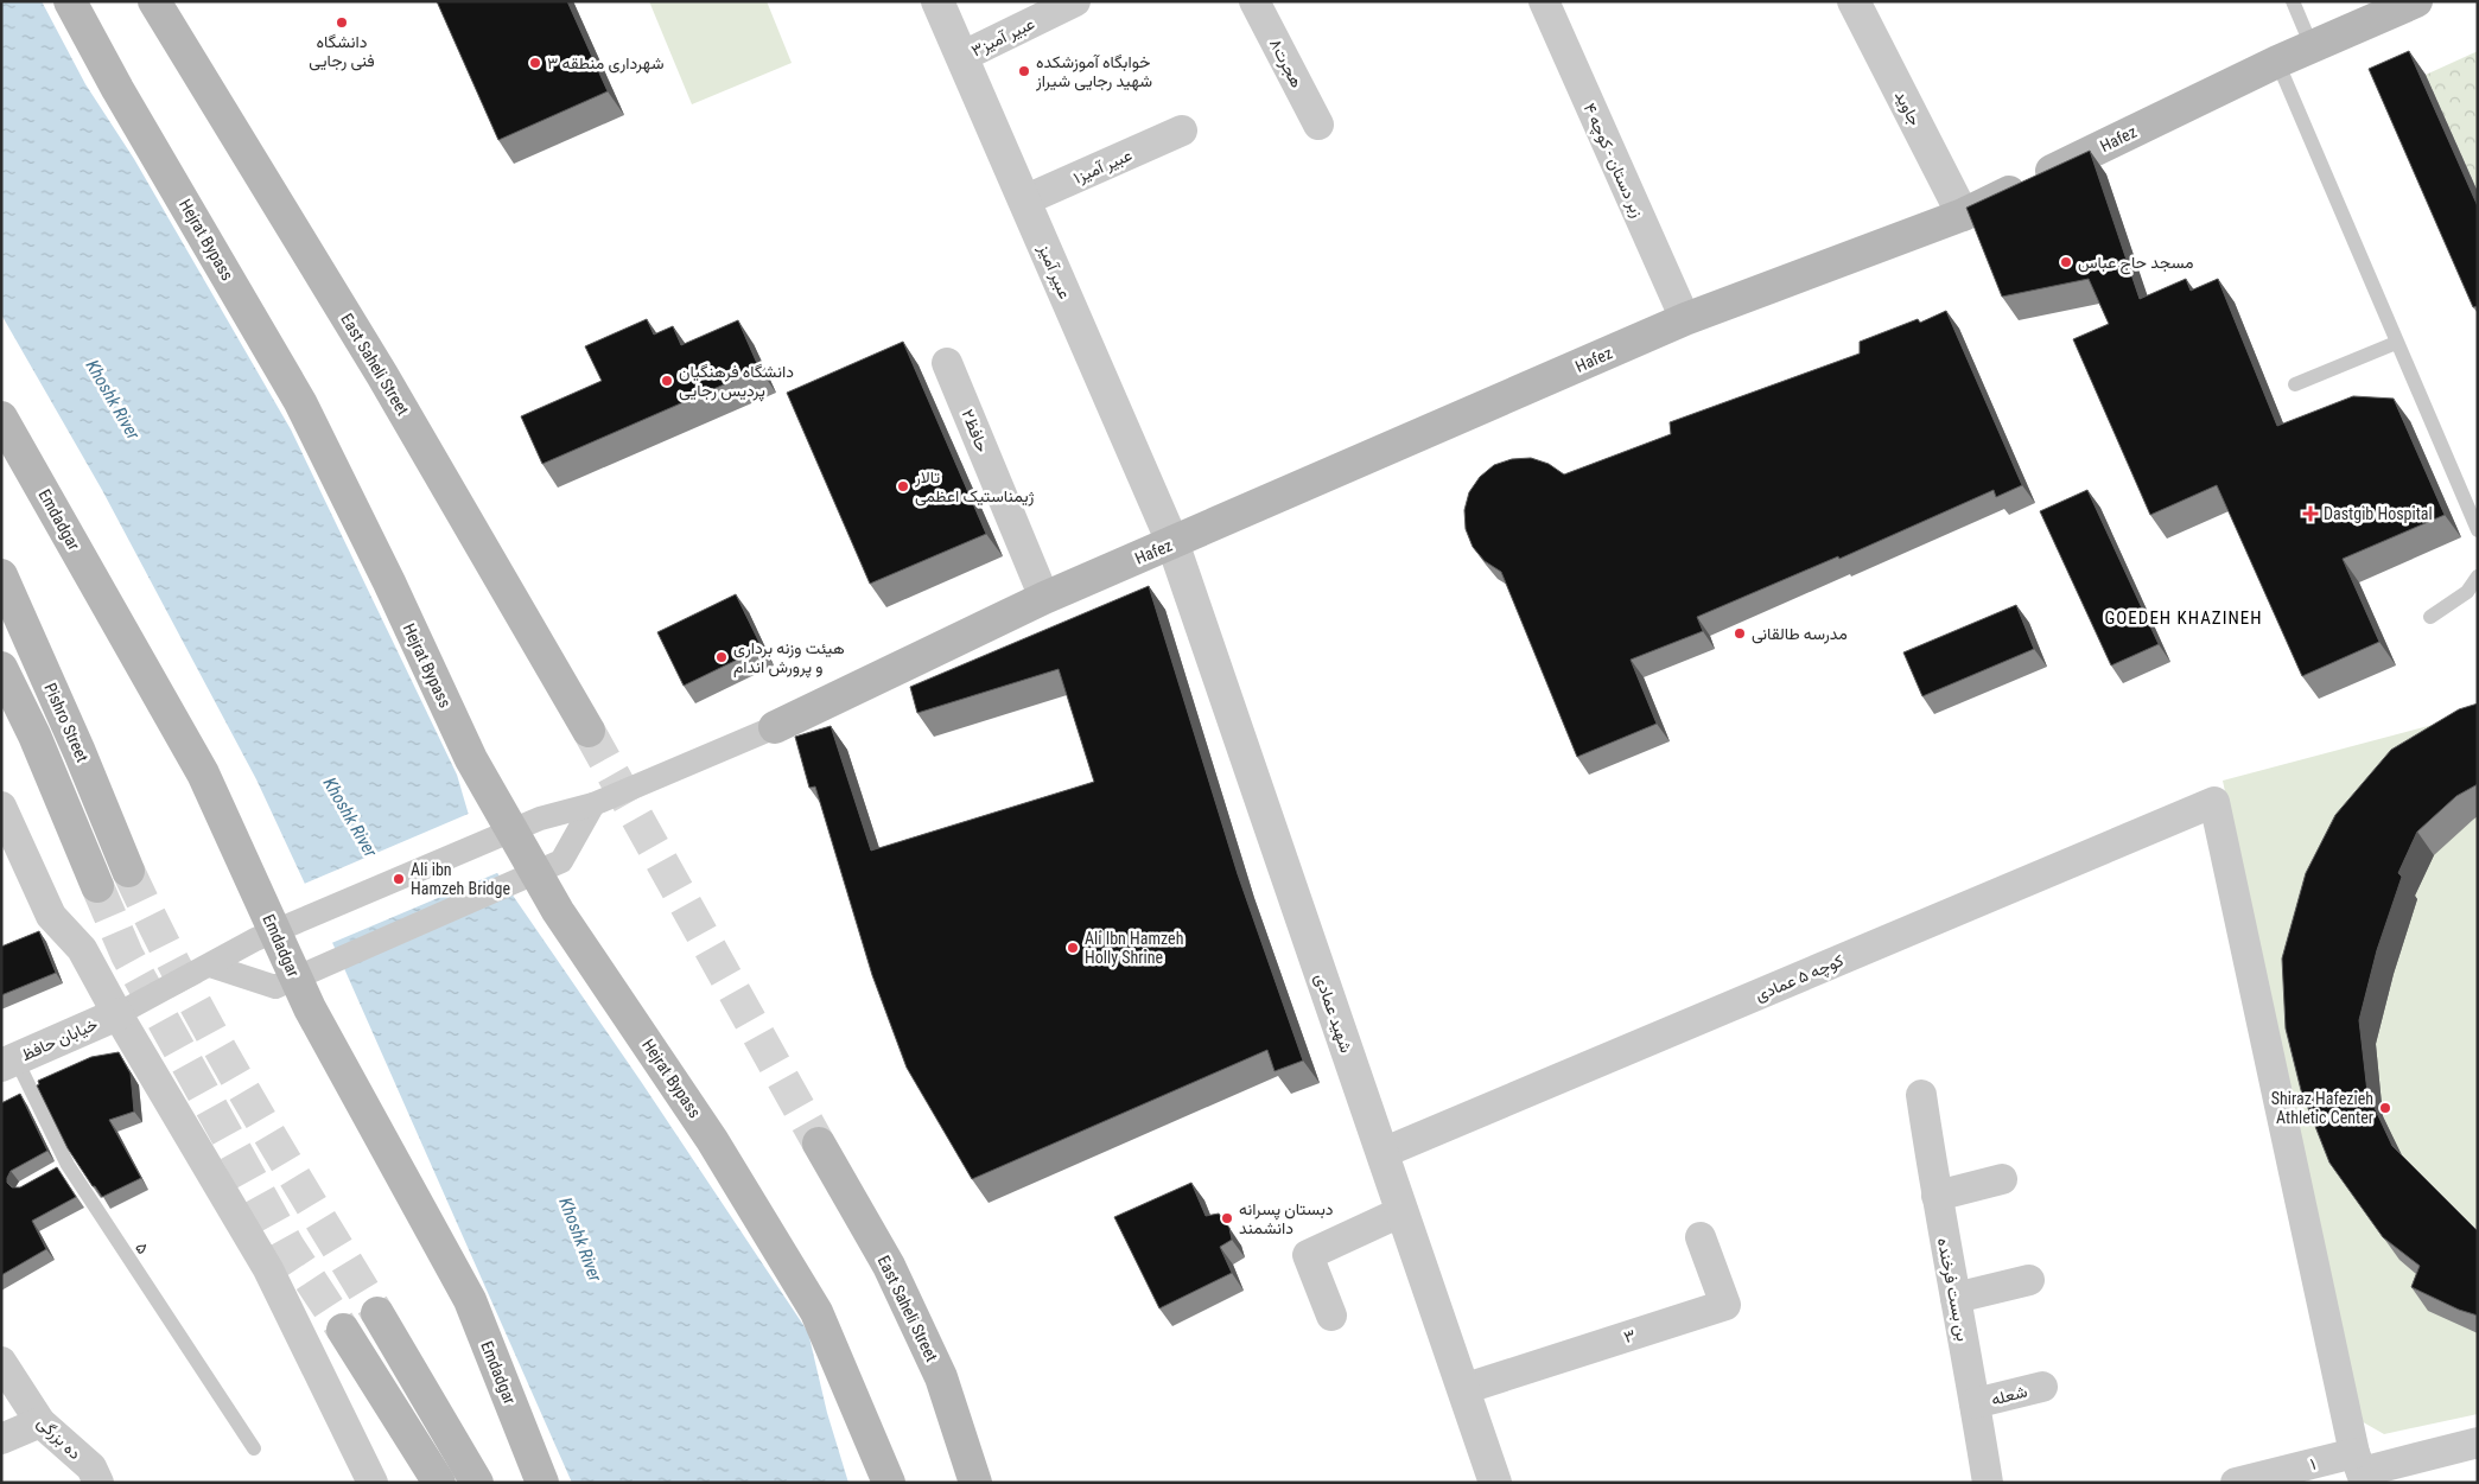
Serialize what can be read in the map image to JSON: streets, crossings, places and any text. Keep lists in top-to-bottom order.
{
  "streets": {
    "main road": [
      "Hafez",
      "Hejrat Bypass",
      "East Saheli Street",
      "Emdadgar",
      "Pishro Street"
    ],
    "street": [
      "۳عبیر آمیز",
      "هجرت۸",
      "جاوید",
      "زبر دستان - کوچه ۴",
      "۱عبیر آمیز",
      "عبیر آمیز",
      "۲حافظ",
      "کوچه ۵ عمادی",
      "شهید عمادی",
      "خیابان حافظ",
      "بن بست فرخنده",
      "۳",
      "شعله",
      "ده بزرگی",
      "۱"
    ],
    "lane": ["۵"]
  },
  "crossings": [
    ["۳عبیر آمیز", "عبیر آمیز"],
    ["جاوید", "Hafez"],
    ["Hafez", "زبر دستان - کوچه ۴"],
    ["Hafez", "عبیر آمیز"],
    ["Hafez", "۲حافظ"],
    ["Hafez", "شهید عمادی"],
    ["۱عبیر آمیز", "عبیر آمیز"],
    ["عبیر آمیز", "شهید عمادی"],
    ["کوچه ۵ عمادی", "شهید عمادی"],
    ["کوچه ۵ عمادی", "۱"],
    ["شهید عمادی", "۳"],
    ["خیابان حافظ", "۵"],
    ["بن بست فرخنده", "شعله"]
  ],
  "districts": ["GOEDEH KHAZINEH"],
  "water": ["Khoshk River"],
  "places": {
    "other": [
      "دانشگاه فنی رجایی",
      "شهرداری منطقه ۳",
      "خوابگاه آموزشکده شهید رجایی شیراز",
      "مسجد حاج عباس",
      "دانشگاه فرهنگیان پردیس رجایی",
      "تالار ژیمناستیک اعظمی",
      "مدرسه طالقانی",
      "هیئت وزنه برداری و پرورش اندام",
      "Ali ibn Hamzeh Bridge",
      "Ali Ibn Hamzeh Holly Shrine",
      "Shiraz Hafezieh Athletic Center",
      "دبستان پسرانه دانشمند"
    ],
    "health": ["Dastgib Hospital"]
  }
}
